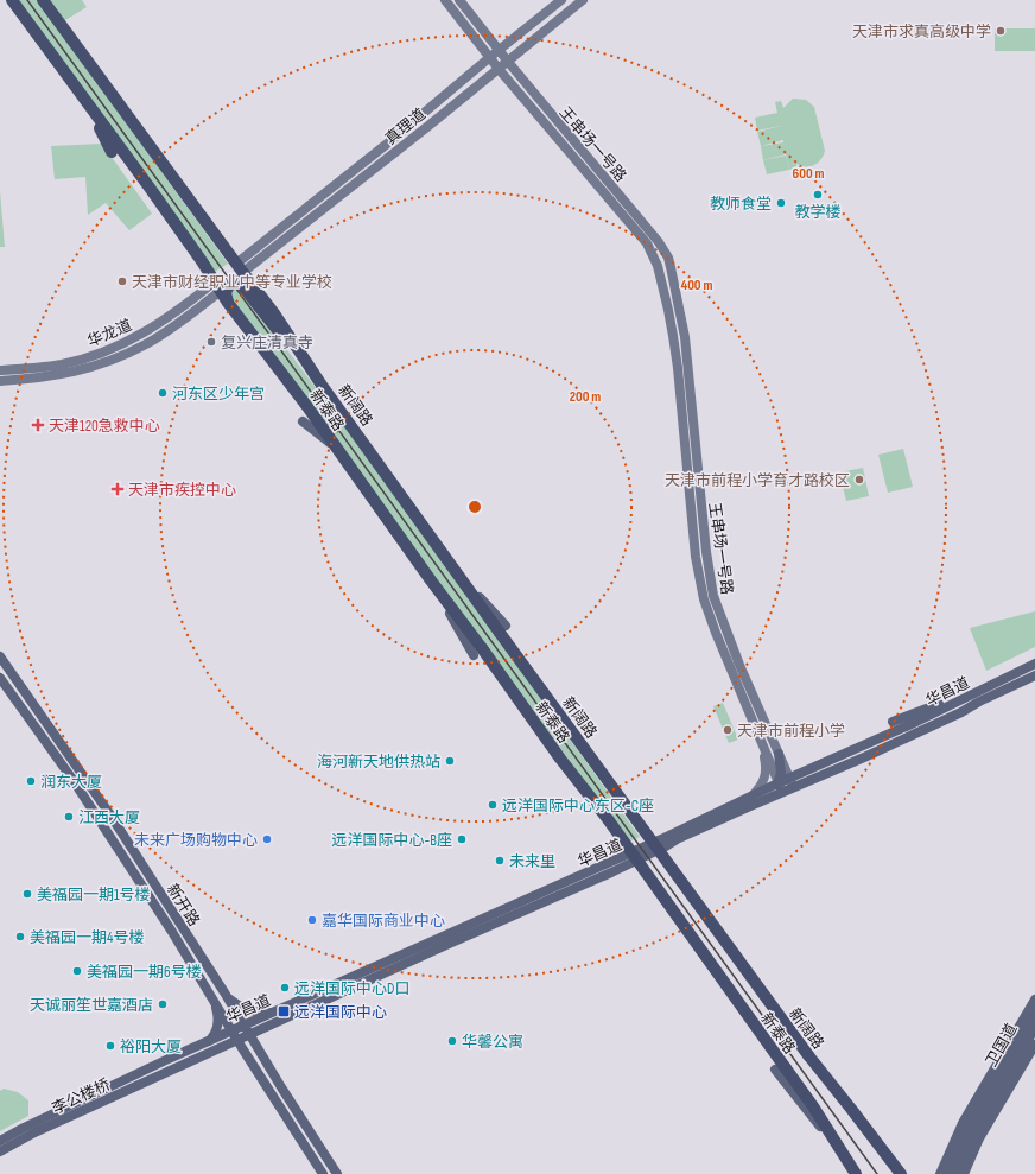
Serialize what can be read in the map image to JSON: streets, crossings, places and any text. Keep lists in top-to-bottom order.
{
  "streets": {
    "highway": ["新阔路", "新泰路"],
    "main road": [
      "真理道",
      "王串场一号路",
      "华龙道",
      "华昌道",
      "新开路",
      "卫国道",
      "李公楼桥"
    ]
  },
  "crossings": [
    ["真理道", "王串场一号路"],
    ["真理道", "新阔路"],
    ["王串场一号路", "华昌道"],
    ["华龙道", "新泰路"],
    ["华昌道", "新开路"],
    ["华昌道", "李公楼桥"]
  ],
  "places": {
    "other": [
      "天津市求真高级中学",
      "教学楼",
      "教师食堂",
      "天津市财经职业中等专业学校",
      "复兴庄清真寺",
      "河东区少年宫",
      "天津市前程小学育才路校区",
      "天津市前程小学",
      "海河新天地供热站",
      "润东大厦",
      "远洋国际中心东区-C座",
      "江西大厦",
      "未来广场购物中心",
      "远洋国际中心-B座",
      "未来里",
      "美福园一期1号楼",
      "嘉华国际商业中心",
      "美福园一期4号楼",
      "美福园一期6号楼",
      "远洋国际中心D口",
      "天诚丽笙世嘉酒店",
      "华馨公寓",
      "裕阳大厦"
    ],
    "health": ["天津120急救中心", "天津市疾控中心"],
    "transit": ["远洋国际中心"]
  },
  "rings": ["600 m", "400 m", "200 m"]
}
